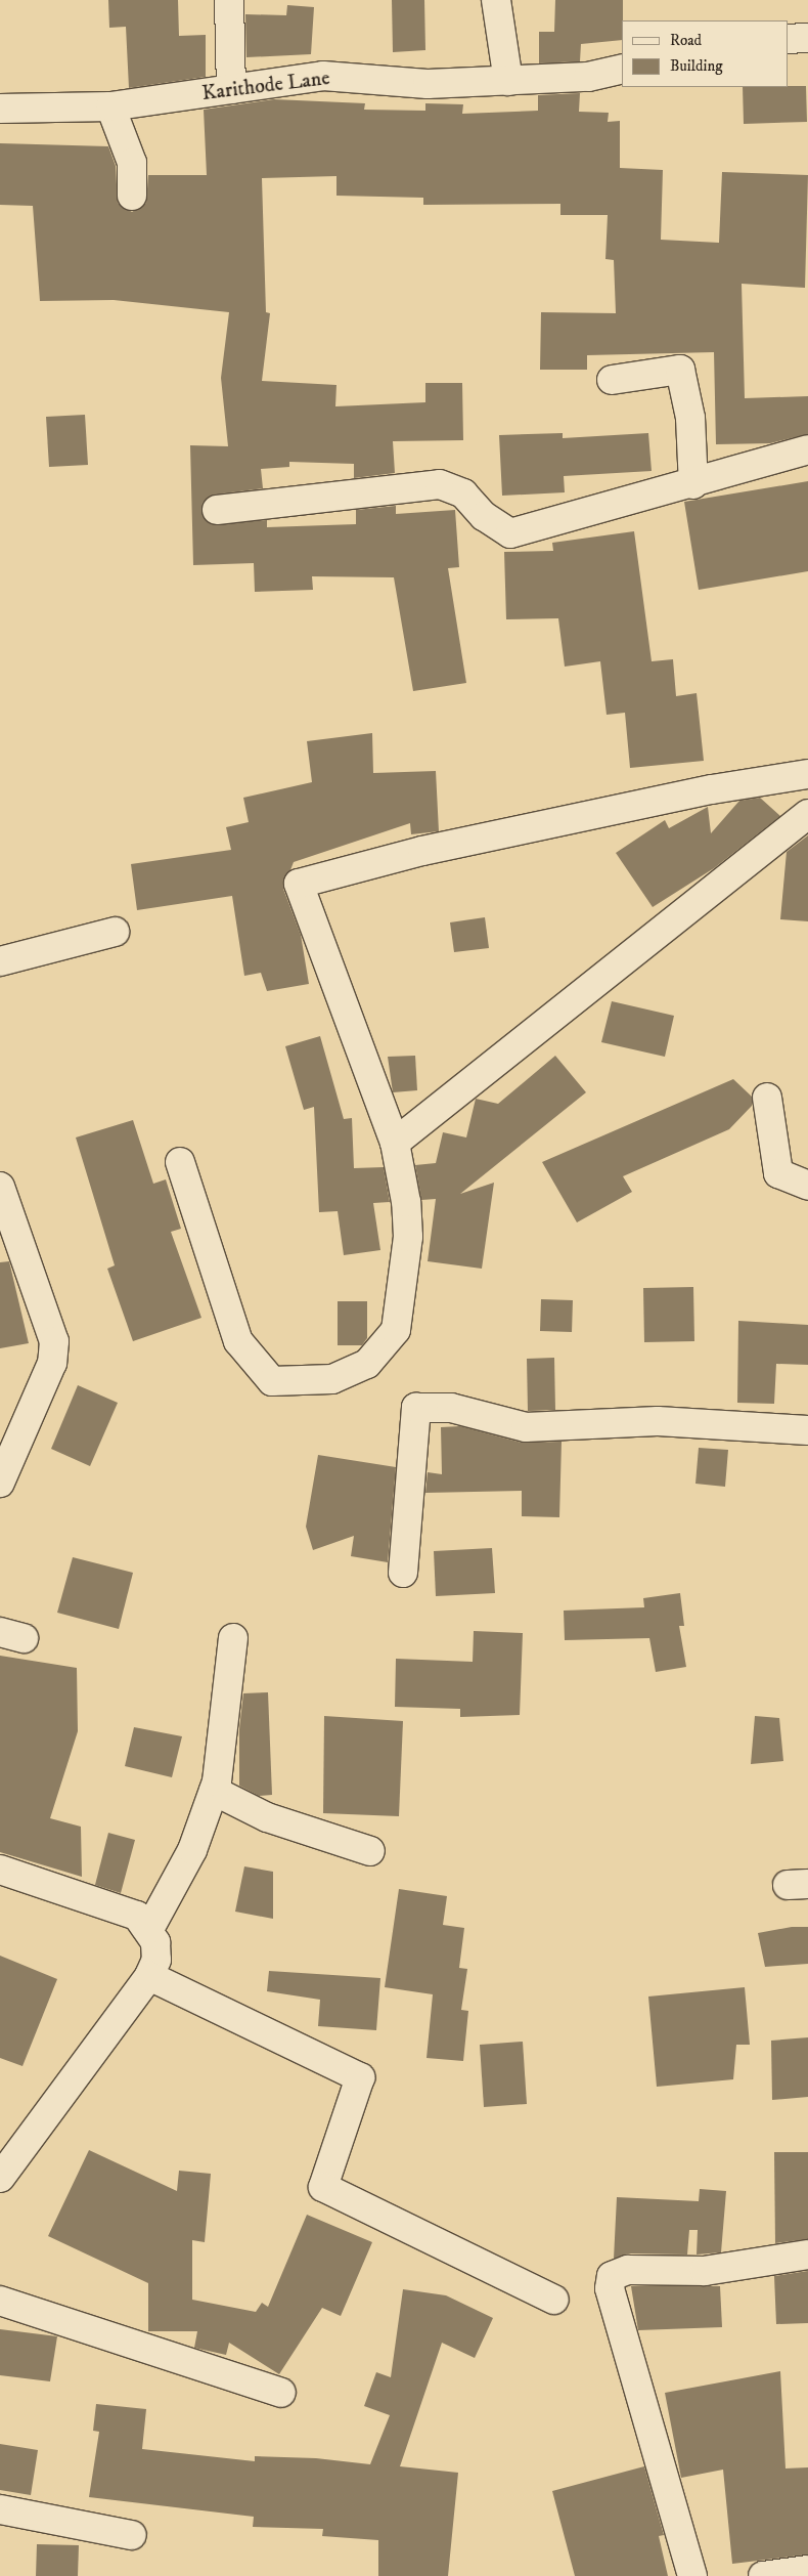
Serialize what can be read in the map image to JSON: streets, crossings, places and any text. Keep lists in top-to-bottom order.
{
  "streets": {
    "street": ["Karithode Lane"]
  },
  "legend": ["Road", "Building"]
}
